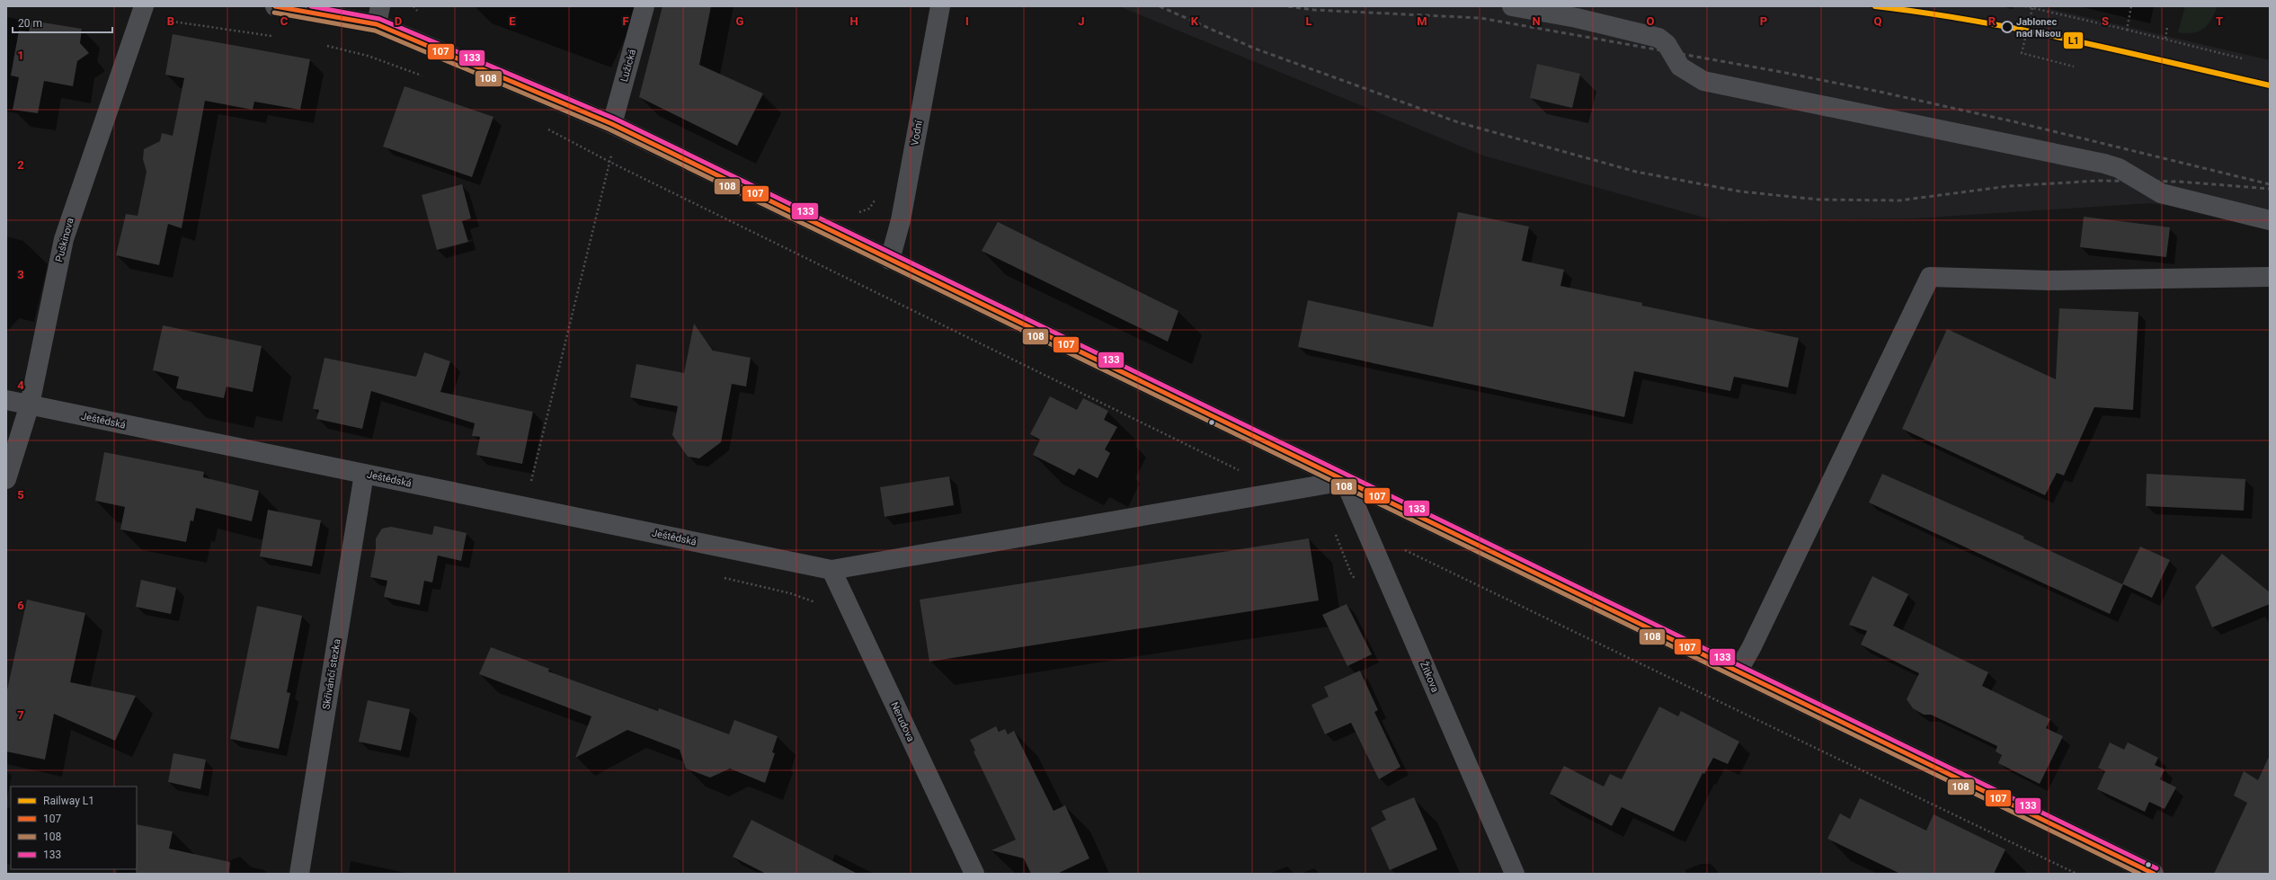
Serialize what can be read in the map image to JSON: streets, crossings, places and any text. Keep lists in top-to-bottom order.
{
  "streets": {
    "street": [
      "Lužická",
      "Vodní",
      "Puškinova",
      "Ještědská",
      "Skřivánčí stezka",
      "Žítkova",
      "Nerudova"
    ]
  },
  "crossings": [
    ["Puškinova", "Ještědská"],
    ["Ještědská", "Skřivánčí stezka"],
    ["Ještědská", "Žítkova"],
    ["Ještědská", "Nerudova"]
  ],
  "places": ["Jablonec nad Nisou"],
  "lines": [
    "rail line L1",
    "transit line 107",
    "transit line 133",
    "transit line 108"
  ],
  "legend": [
    "Railway L1",
    "107",
    "108",
    "133"
  ],
  "scale_bar": "20 m",
  "grid": {
    "columns": [
      "B",
      "C",
      "D",
      "E",
      "F",
      "G",
      "H",
      "I",
      "J",
      "K",
      "L",
      "M",
      "N",
      "O",
      "P",
      "Q",
      "R",
      "S",
      "T"
    ],
    "rows": [
      "1",
      "2",
      "3",
      "4",
      "5",
      "6",
      "7"
    ]
  }
}
